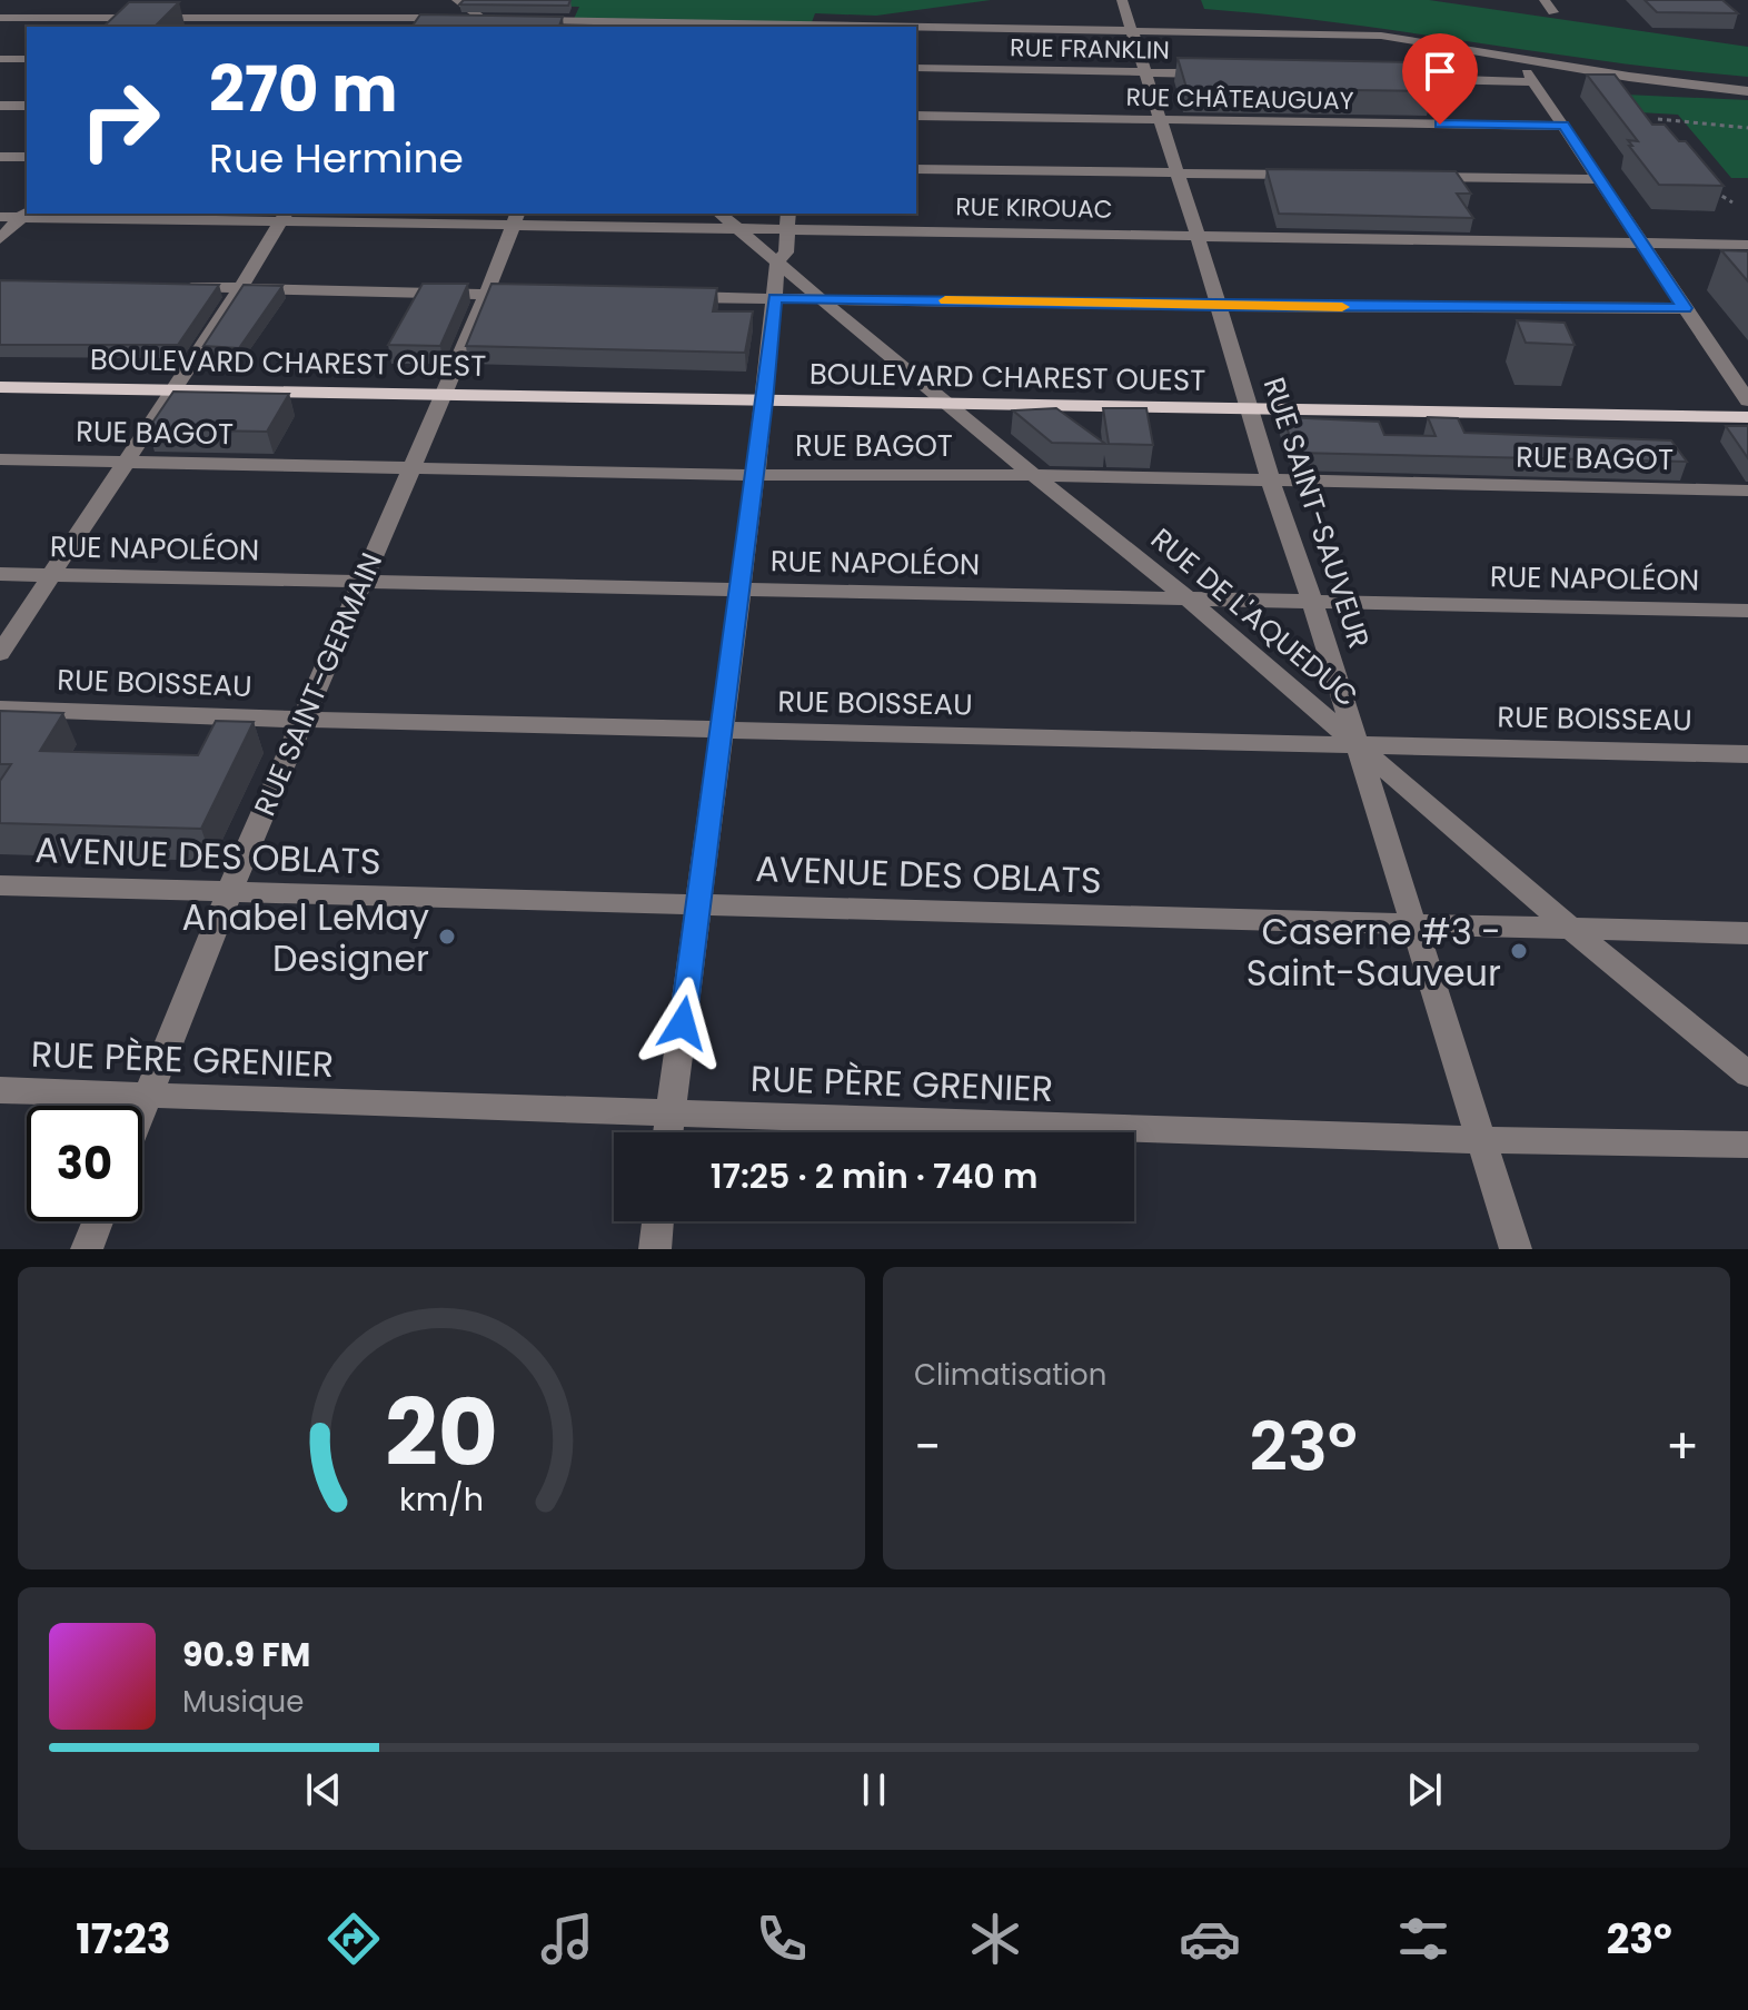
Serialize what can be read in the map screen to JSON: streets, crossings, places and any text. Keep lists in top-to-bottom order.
{
  "streets": {
    "main road": ["BOULEVARD CHAREST OUEST"],
    "street": [
      "RUE FRANKLIN",
      "RUE CHÂTEAUGUAY",
      "RUE KIROUAC",
      "RUE BAGOT",
      "RUE SAINT-SAUVEUR",
      "RUE NAPOLÉON",
      "RUE DE L'AQUEDUC",
      "RUE BOISSEAU",
      "RUE SAINT-GERMAIN",
      "AVENUE DES OBLATS",
      "RUE PÈRE GRENIER"
    ]
  },
  "crossings": [
    ["RUE FRANKLIN", "RUE SAINT-SAUVEUR"],
    ["RUE CHÂTEAUGUAY", "RUE SAINT-SAUVEUR"],
    ["RUE KIROUAC", "RUE SAINT-SAUVEUR"],
    ["RUE KIROUAC", "RUE DE L'AQUEDUC"],
    ["RUE KIROUAC", "RUE SAINT-GERMAIN"],
    ["BOULEVARD CHAREST OUEST", "RUE SAINT-SAUVEUR"],
    ["BOULEVARD CHAREST OUEST", "RUE DE L'AQUEDUC"],
    ["BOULEVARD CHAREST OUEST", "RUE SAINT-GERMAIN"],
    ["RUE BAGOT", "RUE SAINT-SAUVEUR"],
    ["RUE BAGOT", "RUE DE L'AQUEDUC"],
    ["RUE BAGOT", "RUE SAINT-GERMAIN"],
    ["RUE SAINT-SAUVEUR", "RUE NAPOLÉON"],
    ["RUE SAINT-SAUVEUR", "RUE DE L'AQUEDUC"],
    ["RUE SAINT-SAUVEUR", "RUE BOISSEAU"],
    ["RUE SAINT-SAUVEUR", "AVENUE DES OBLATS"],
    ["RUE SAINT-SAUVEUR", "RUE PÈRE GRENIER"],
    ["RUE NAPOLÉON", "RUE DE L'AQUEDUC"],
    ["RUE NAPOLÉON", "RUE SAINT-GERMAIN"],
    ["RUE DE L'AQUEDUC", "RUE BOISSEAU"],
    ["RUE DE L'AQUEDUC", "AVENUE DES OBLATS"],
    ["RUE BOISSEAU", "RUE SAINT-GERMAIN"],
    ["RUE SAINT-GERMAIN", "AVENUE DES OBLATS"],
    ["RUE SAINT-GERMAIN", "RUE PÈRE GRENIER"]
  ],
  "places": ["Anabel LeMay Designer", "Caserne #3 - Saint-Sauveur"],
  "page": {
    "turn": ["270 m", "Rue Hermine"],
    "limit": "30",
    "trip": "17:25 · 2 min · 740 m",
    "tile": "Climatisation",
    "heat": ["−", "23°", "+"],
    "song": ["90.9 FM", "Musique"],
    "tabs": ["17:23", "23°"],
    "gauge": ["20", "km/h"]
  }
}
